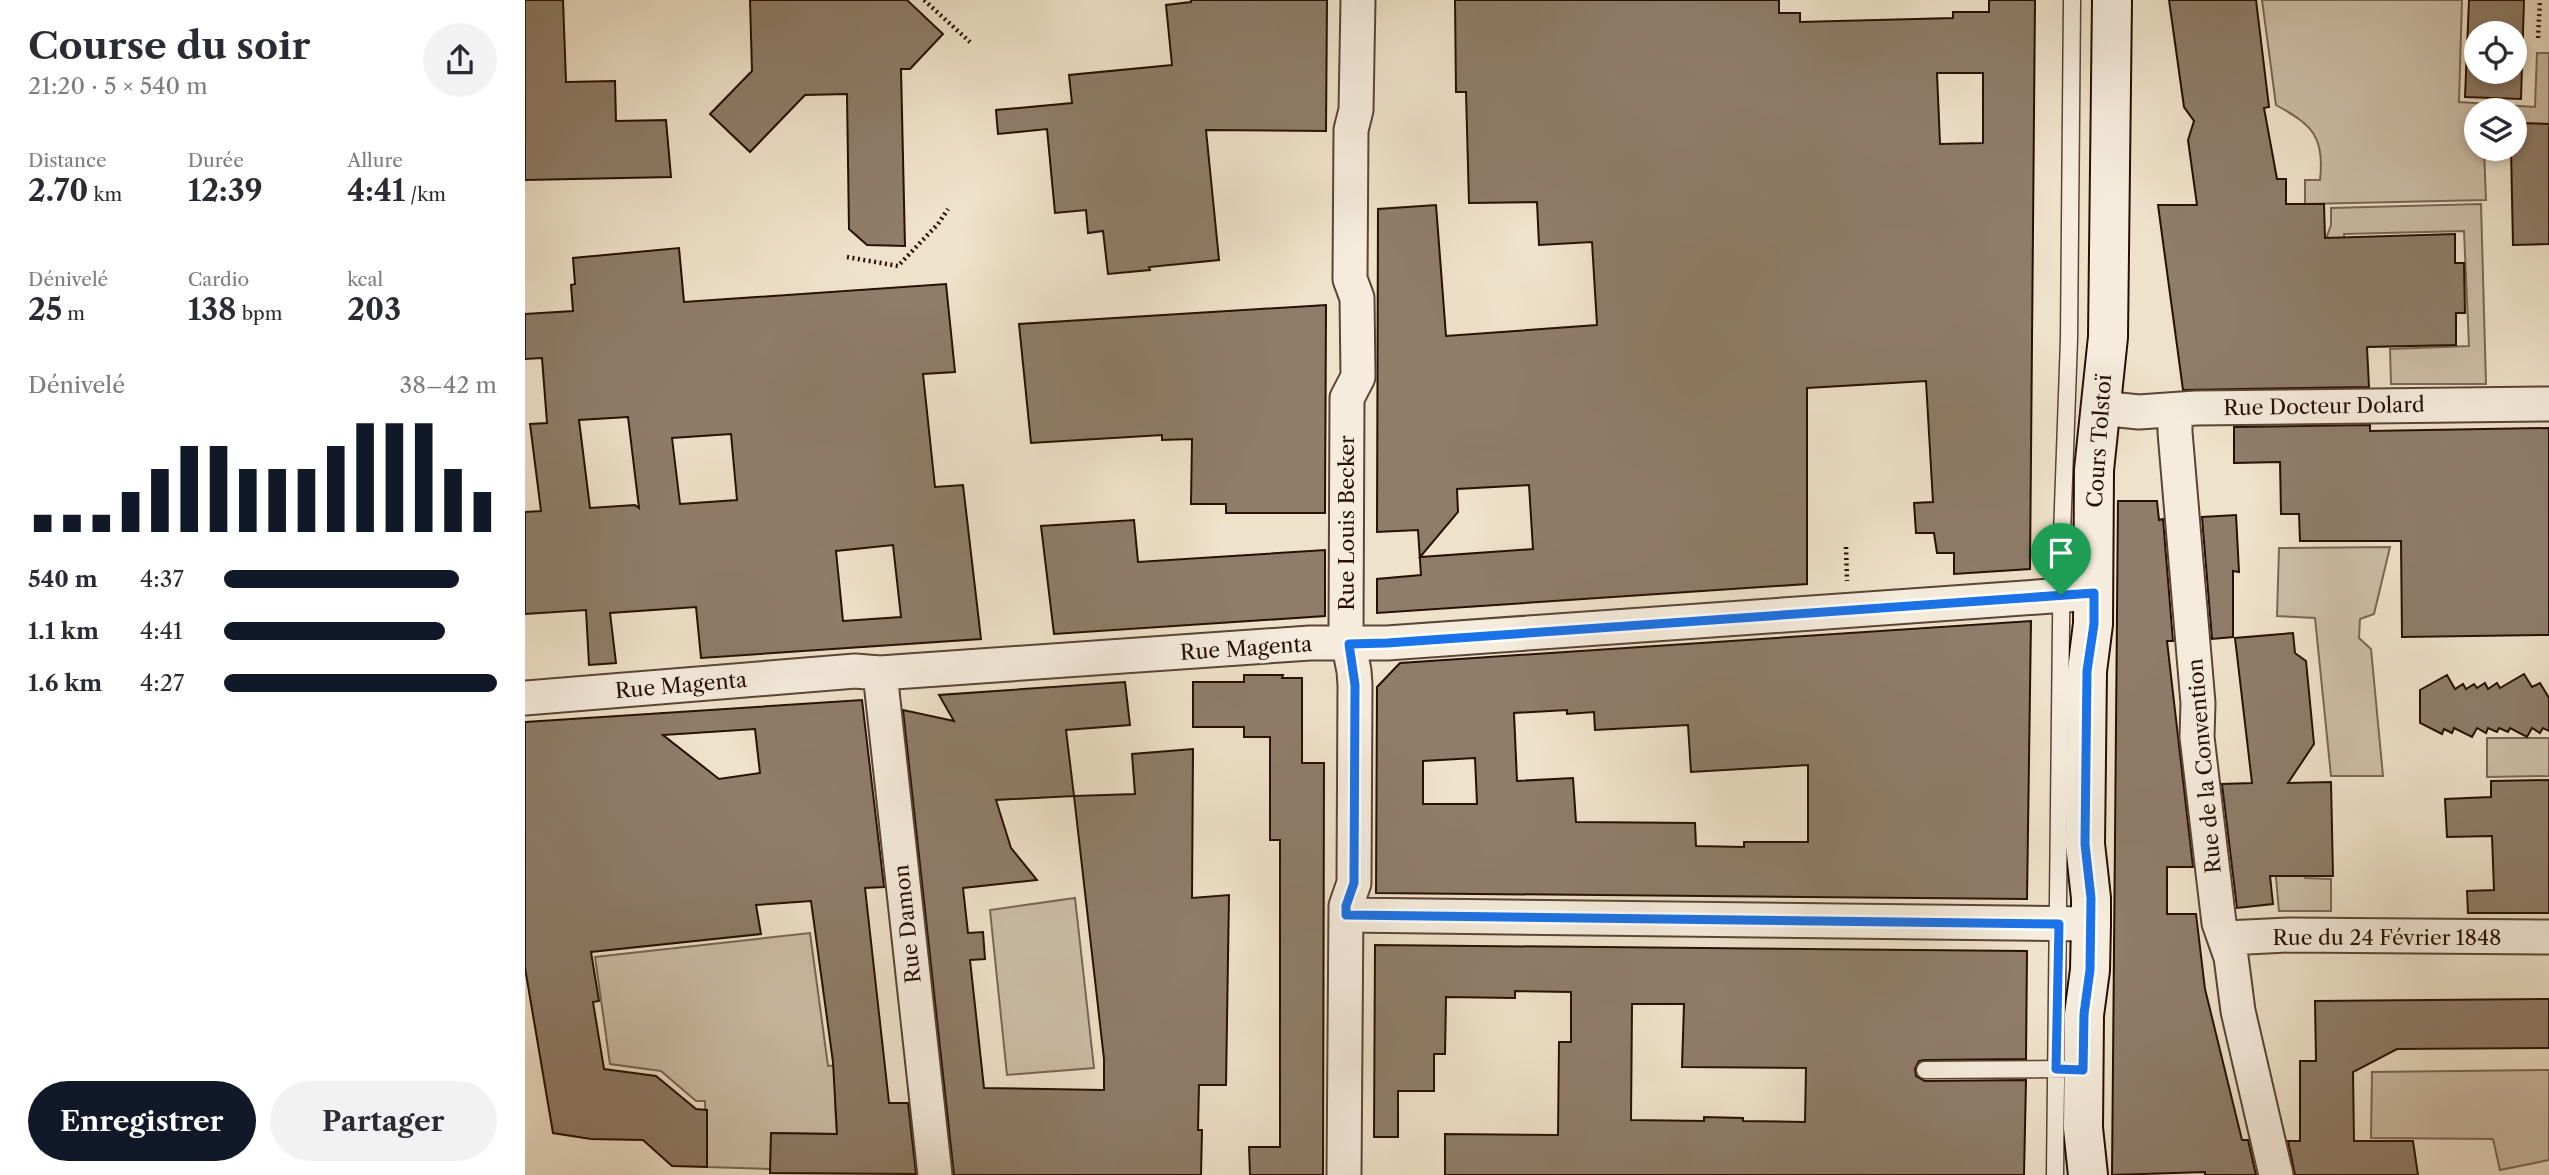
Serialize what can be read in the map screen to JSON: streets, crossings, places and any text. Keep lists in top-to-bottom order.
{
  "streets": {
    "main road": ["Cours Tolstoï"],
    "street": [
      "Rue Docteur Dolard",
      "Rue Louis Becker",
      "Rue Magenta",
      "Rue de la Convention",
      "Rue Damon",
      "Rue du 24 Février 1848"
    ]
  },
  "crossings": [
    ["Rue Docteur Dolard", "Cours Tolstoï"],
    ["Rue Docteur Dolard", "Rue de la Convention"],
    ["Cours Tolstoï", "Rue Magenta"],
    ["Rue Louis Becker", "Rue Magenta"],
    ["Rue Magenta", "Rue Damon"],
    ["Rue de la Convention", "Rue du 24 Février 1848"]
  ],
  "page": {
    "heading": ["Course du soir", "21:20 · 5 × 540 m"],
    "stats": [
      ["Distance", "2.70 km"],
      ["Durée", "12:39"],
      ["Allure", "4:41 /km"],
      ["Dénivelé", "25 m"],
      ["Cardio", "138 bpm"],
      ["kcal", "203"]
    ],
    "chart": ["Dénivelé", "38–42 m"],
    "list": [
      {
        "name": "540 m",
        "note": "4:37"
      },
      {
        "name": "1.1 km",
        "note": "4:41"
      },
      {
        "name": "1.6 km",
        "note": "4:27"
      }
    ],
    "buttons": ["Enregistrer", "Partager"]
  }
}
